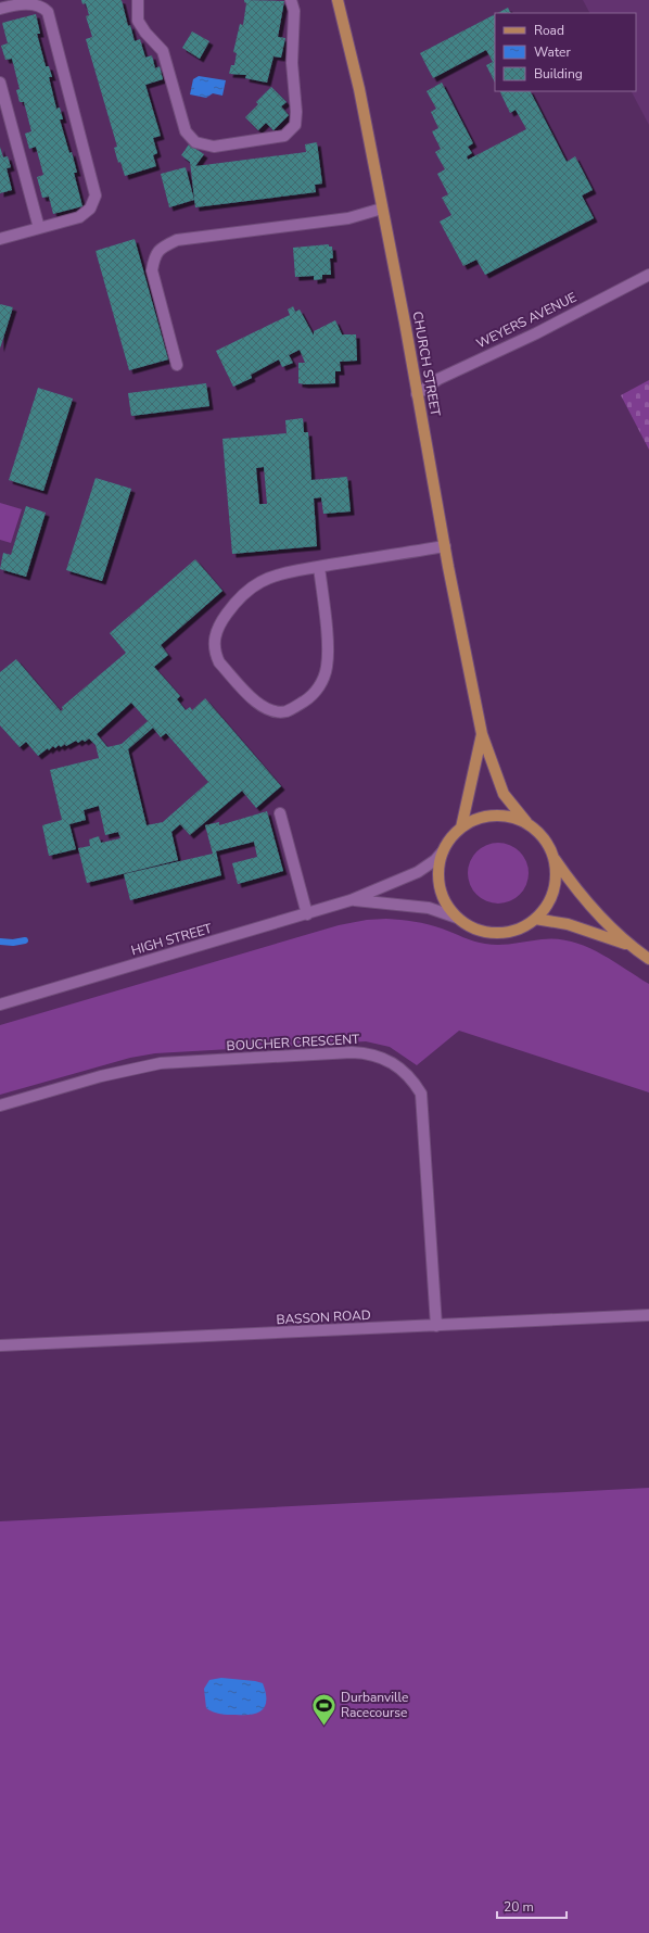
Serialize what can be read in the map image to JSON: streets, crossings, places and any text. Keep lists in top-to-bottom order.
{
  "streets": {
    "main road": ["CHURCH STREET"],
    "street": [
      "WEYERS AVENUE",
      "HIGH STREET",
      "BOUCHER CRESCENT",
      "BASSON ROAD"
    ]
  },
  "crossings": [
    ["WEYERS AVENUE", "CHURCH STREET"],
    ["CHURCH STREET", "HIGH STREET"],
    ["BOUCHER CRESCENT", "BASSON ROAD"]
  ],
  "places": {
    "sports": ["Durbanville Racecourse"]
  },
  "legend": ["Road", "Water", "Building"],
  "scale_bar": "20 m"
}
